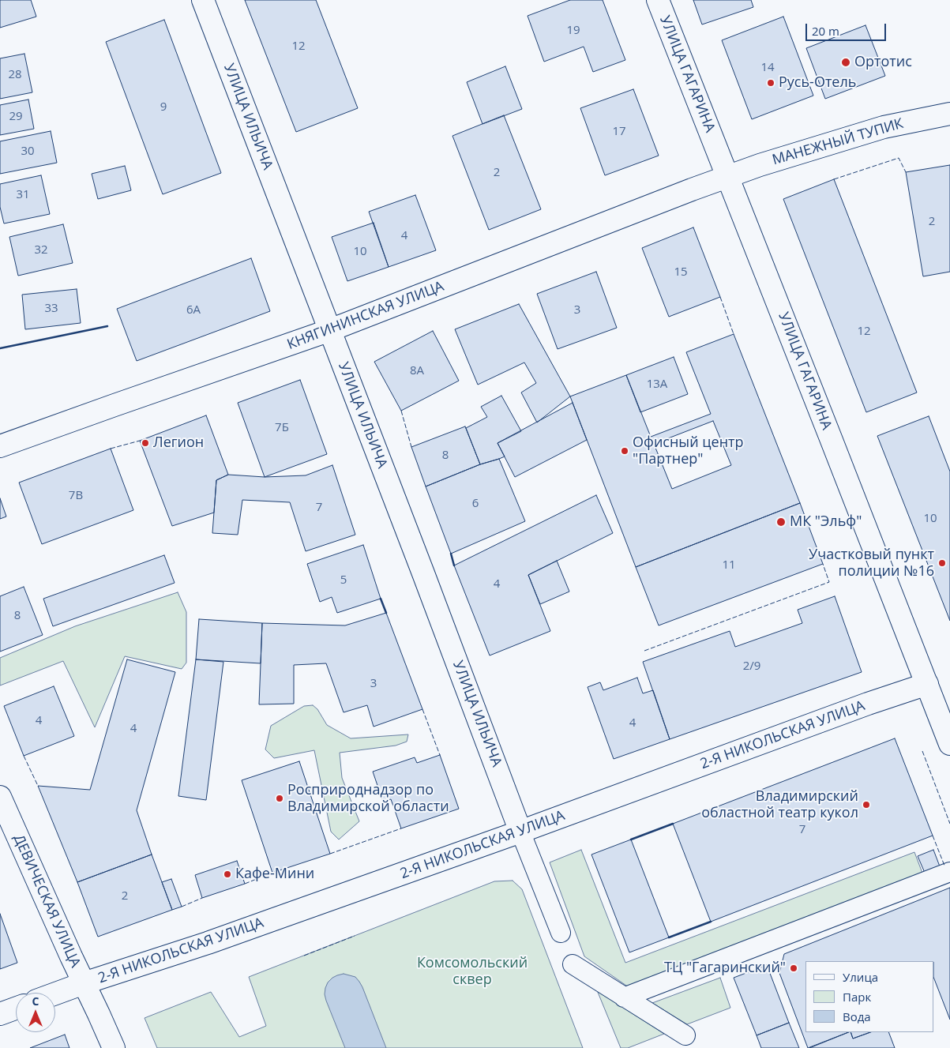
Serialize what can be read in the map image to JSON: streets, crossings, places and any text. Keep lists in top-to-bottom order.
{
  "streets": {
    "street": [
      "УЛИЦА ГАГАРИНА",
      "УЛИЦА ИЛЬИЧА",
      "МАНЕЖНЫЙ ТУПИК",
      "КНЯГИНИНСКАЯ УЛИЦА",
      "2-Я НИКОЛЬСКАЯ УЛИЦА",
      "ДЕВИЧЕСКАЯ УЛИЦА"
    ]
  },
  "crossings": [
    ["УЛИЦА ГАГАРИНА", "МАНЕЖНЫЙ ТУПИК"],
    ["УЛИЦА ГАГАРИНА", "КНЯГИНИНСКАЯ УЛИЦА"],
    ["УЛИЦА ГАГАРИНА", "2-Я НИКОЛЬСКАЯ УЛИЦА"],
    ["УЛИЦА ИЛЬИЧА", "КНЯГИНИНСКАЯ УЛИЦА"],
    ["УЛИЦА ИЛЬИЧА", "2-Я НИКОЛЬСКАЯ УЛИЦА"],
    ["МАНЕЖНЫЙ ТУПИК", "КНЯГИНИНСКАЯ УЛИЦА"],
    ["2-Я НИКОЛЬСКАЯ УЛИЦА", "ДЕВИЧЕСКАЯ УЛИЦА"]
  ],
  "parks": ["Комсомольский сквер"],
  "places": [
    "Ортотис",
    "Русь-Отель",
    "Легион",
    "Офисный центр \"Партнер\"",
    "МК \"Эльф\"",
    "Участковый пункт полиции №16",
    "Росприроднадзор по Владимирской области",
    "Владимирский областной театр кукол",
    "Кафе-Мини",
    "ТЦ \"Гагаринский\""
  ],
  "house_numbers": [
    "19",
    "12",
    "14",
    "28",
    "9",
    "29",
    "17",
    "30",
    "2",
    "31",
    "2",
    "4",
    "32",
    "10",
    "15",
    "33",
    "6А",
    "3",
    "12",
    "8А",
    "13А",
    "7Б",
    "8",
    "7В",
    "6",
    "7",
    "10",
    "11",
    "5",
    "4",
    "8",
    "2/9",
    "3",
    "4",
    "4",
    "4",
    "7",
    "2"
  ],
  "legend": ["Улица", "Парк", "Вода"],
  "scale_bar": "20 m",
  "north": "top"
}
